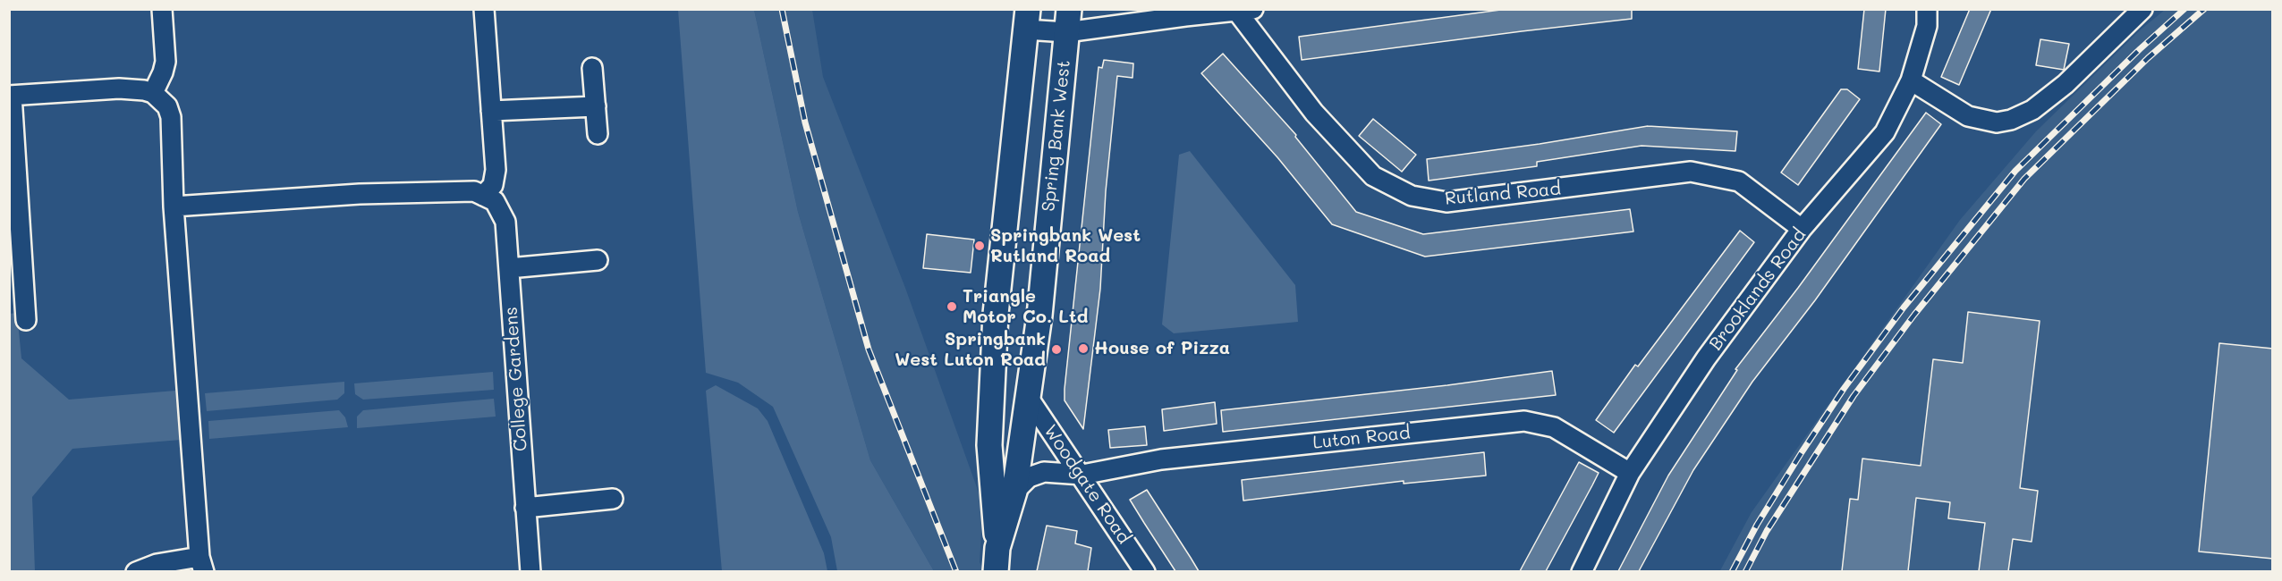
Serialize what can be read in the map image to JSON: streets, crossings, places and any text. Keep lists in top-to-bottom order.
{
  "streets": {
    "street": [
      "Spring Bank West",
      "Rutland Road",
      "Brooklands Road",
      "College Gardens",
      "Luton Road",
      "Woodgate Road"
    ]
  },
  "crossings": [
    ["Spring Bank West", "Luton Road"],
    ["Spring Bank West", "Woodgate Road"],
    ["Rutland Road", "Brooklands Road"],
    ["Brooklands Road", "Luton Road"],
    ["Luton Road", "Woodgate Road"]
  ],
  "places": [
    "Springbank West Rutland Road",
    "Triangle Motor Co. Ltd",
    "House of Pizza",
    "Springbank West Luton Road"
  ]
}
